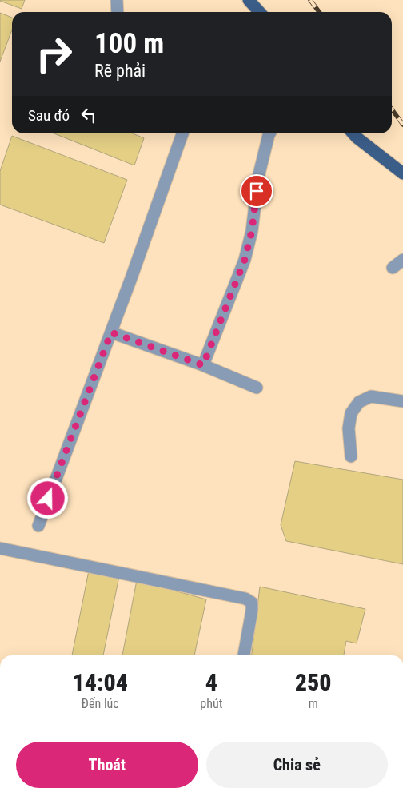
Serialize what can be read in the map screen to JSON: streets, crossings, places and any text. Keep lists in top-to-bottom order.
{
  "page": {
    "turn": ["100 m", "Rẽ phải"],
    "then": "Sau đó",
    "eta": [
      "14:04",
      "Đến lúc",
      "4",
      "phút",
      "250",
      "m"
    ],
    "buttons": ["Thoát", "Chia sẻ"]
  }
}
